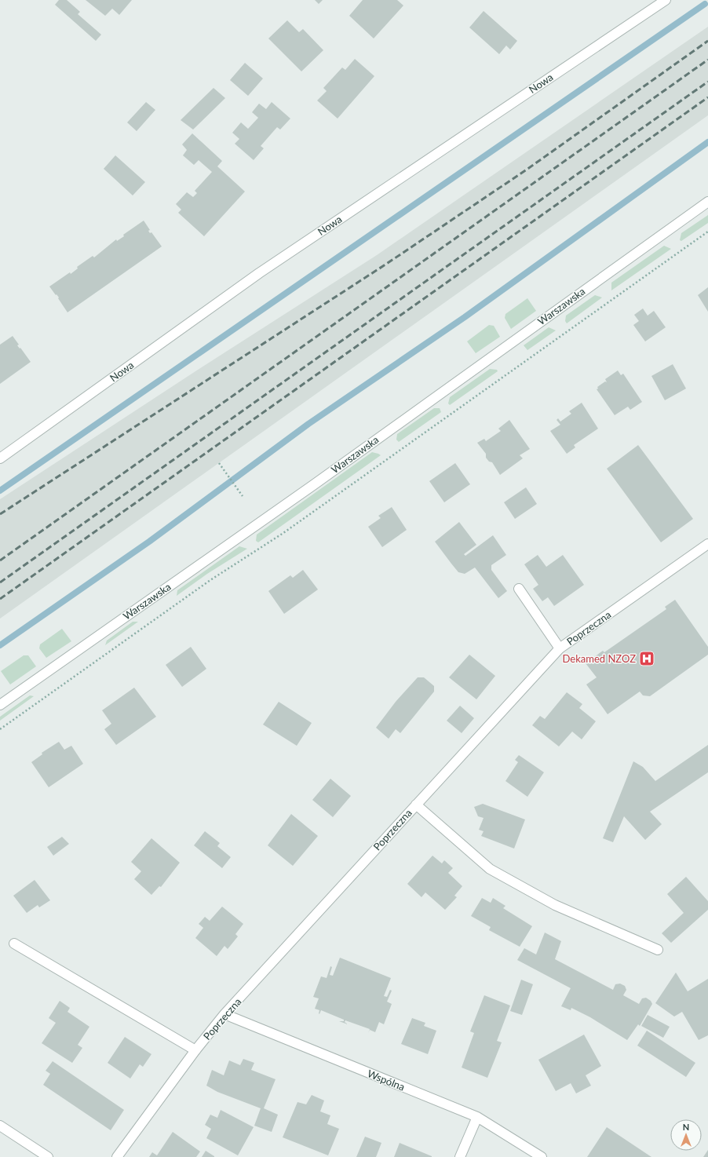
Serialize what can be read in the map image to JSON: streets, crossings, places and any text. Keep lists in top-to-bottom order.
{
  "streets": {
    "street": [
      "Nowa",
      "Warszawska",
      "Poprzeczna",
      "Wspólna"
    ]
  },
  "crossings": [
    ["Poprzeczna", "Wspólna"]
  ],
  "places": {
    "hospital": ["Dekamed NZOZ"]
  },
  "north": "top"
}
